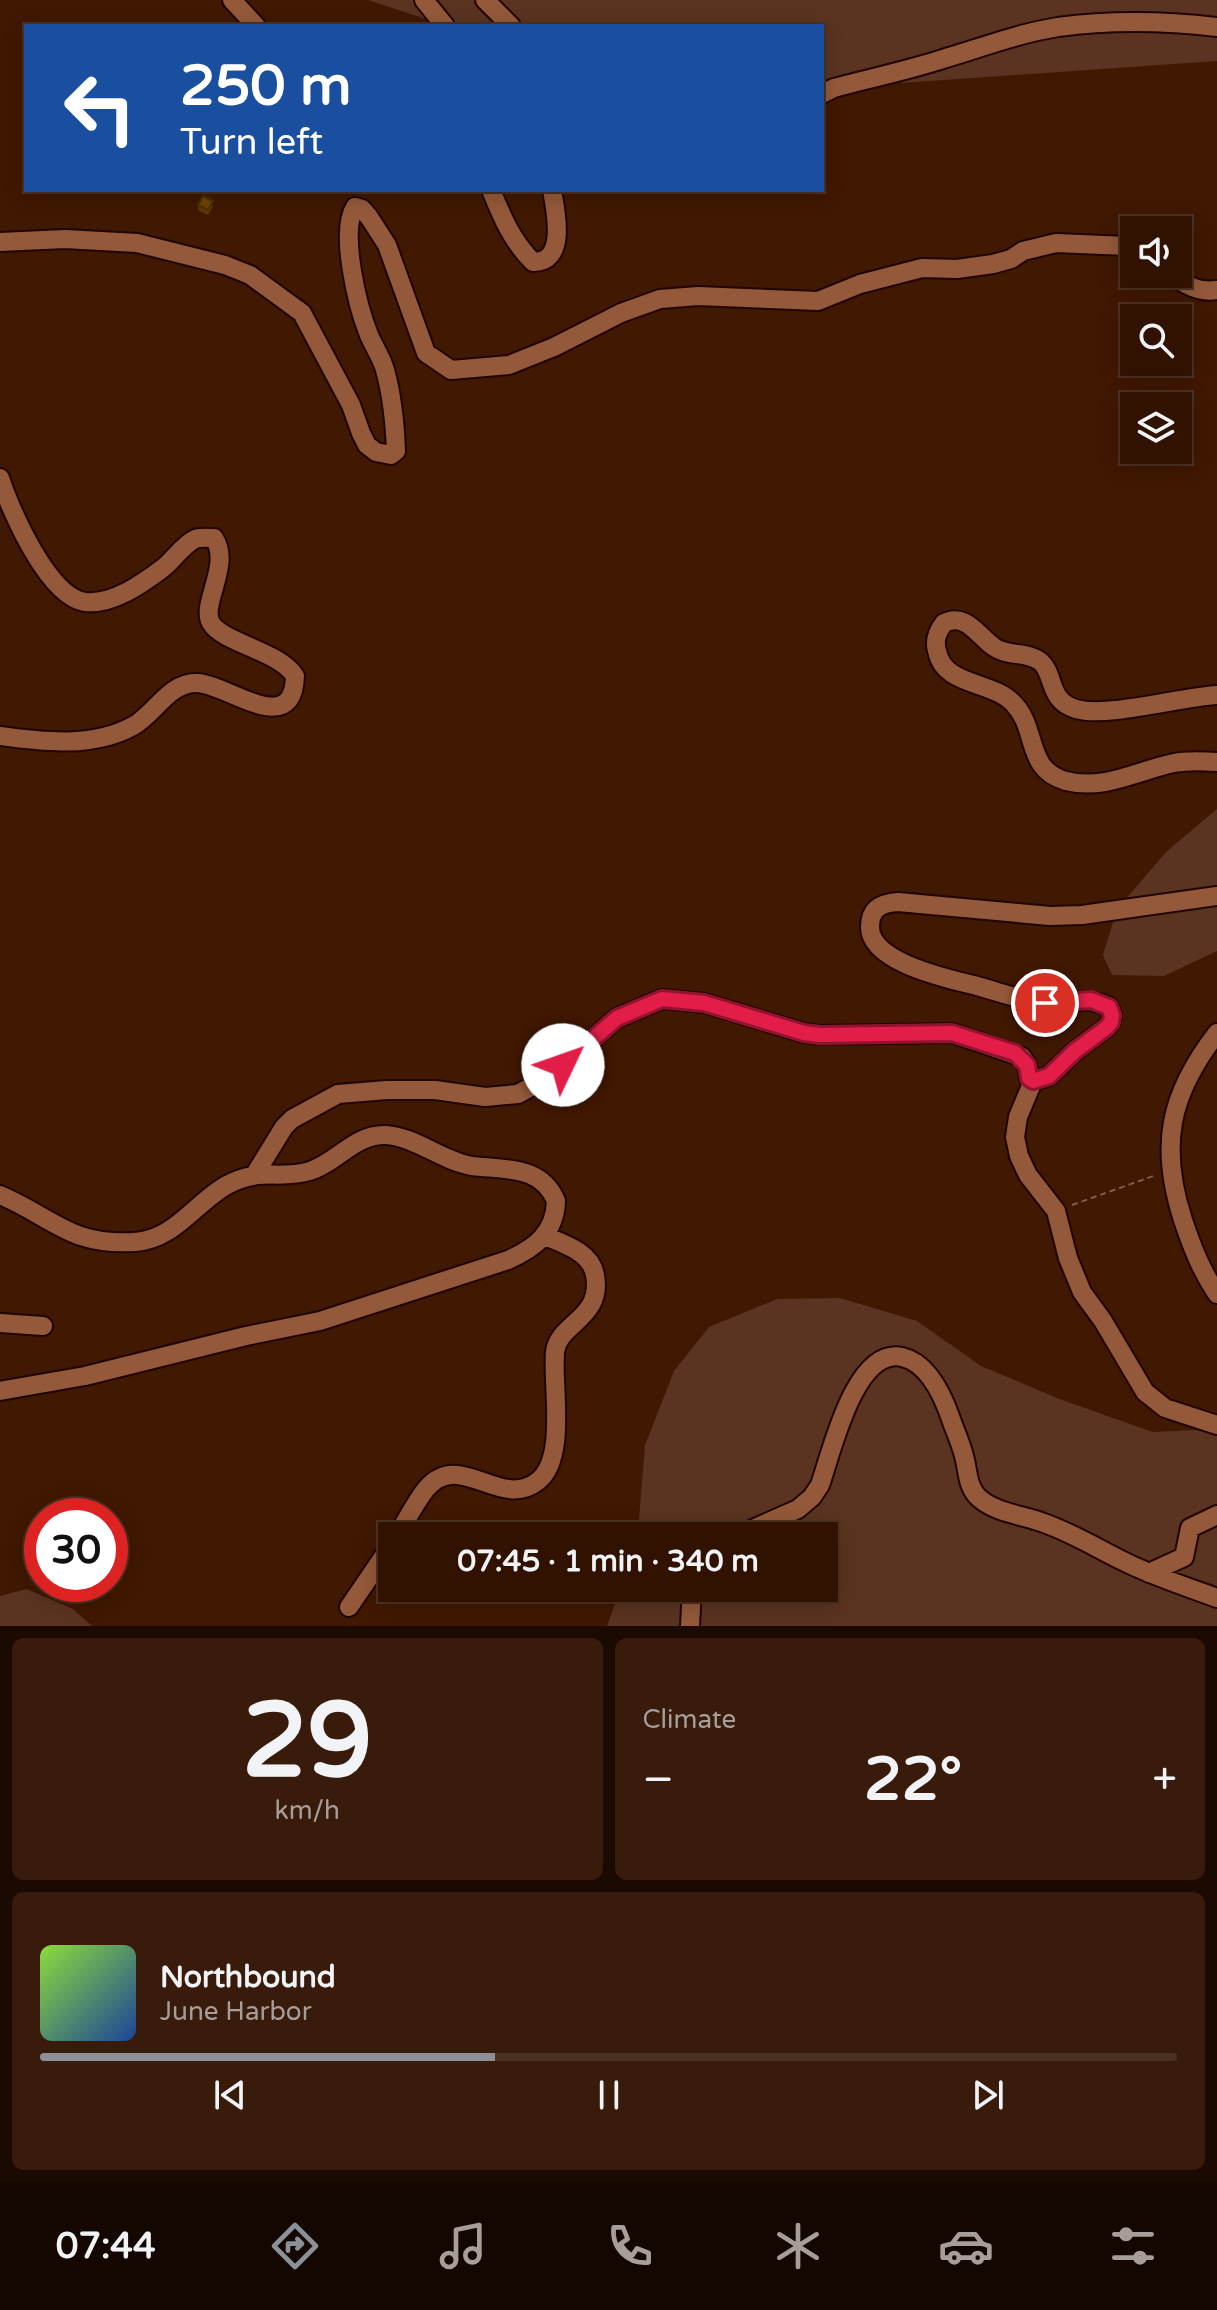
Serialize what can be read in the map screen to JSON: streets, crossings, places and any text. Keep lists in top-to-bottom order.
{
  "page": {
    "turn": ["250 m", "Turn left"],
    "limit": "30",
    "trip": "07:45 · 1 min · 340 m",
    "tile": [
      ["29", "km/h"],
      "Climate"
    ],
    "heat": ["−", "22°", "+"],
    "song": ["Northbound", "June Harbor"],
    "tabs": "07:44"
  }
}
